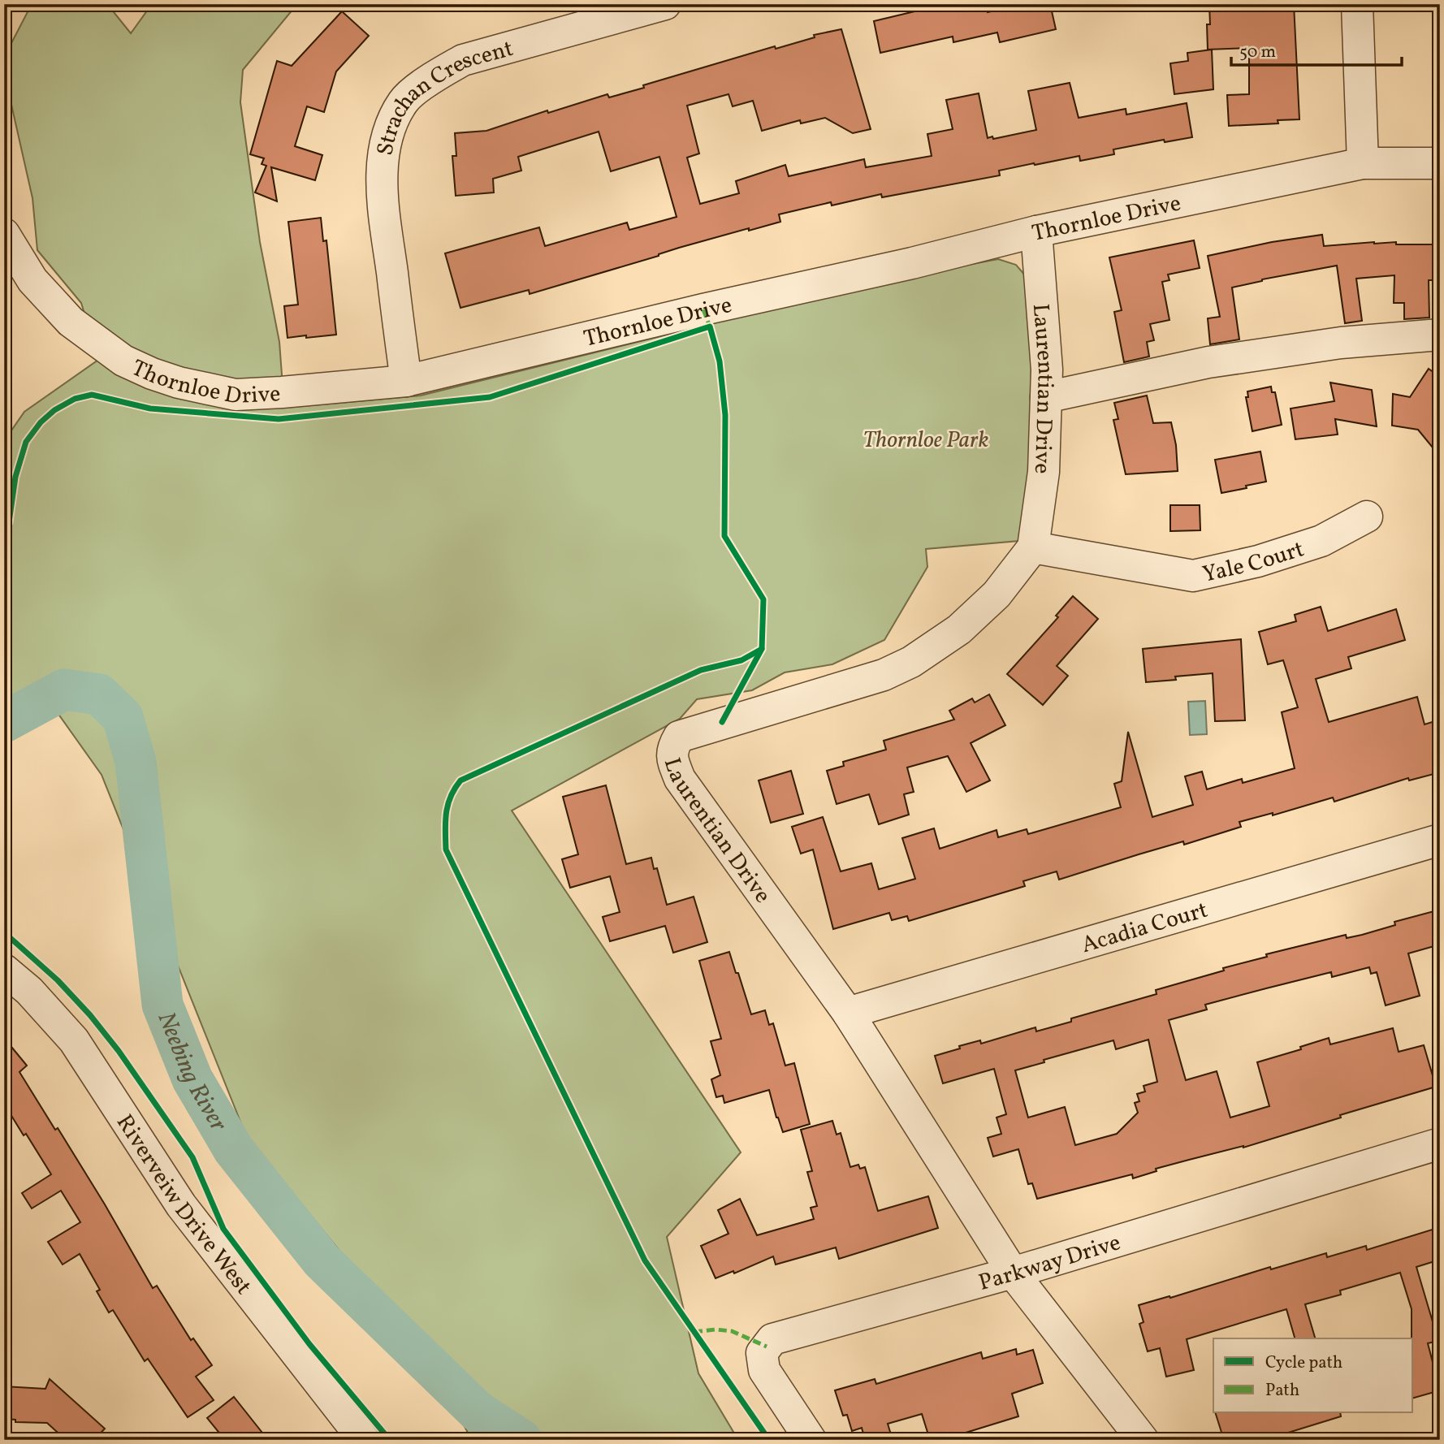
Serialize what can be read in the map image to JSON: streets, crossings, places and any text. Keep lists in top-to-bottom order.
{
  "streets": {
    "street": [
      "Strachan Crescent",
      "Thornloe Drive",
      "Laurentian Drive",
      "Yale Court",
      "Acadia Court",
      "Riverveiw Drive West",
      "Parkway Drive"
    ]
  },
  "crossings": [
    ["Strachan Crescent", "Thornloe Drive"],
    ["Thornloe Drive", "Laurentian Drive"],
    ["Laurentian Drive", "Yale Court"],
    ["Laurentian Drive", "Acadia Court"],
    ["Laurentian Drive", "Parkway Drive"]
  ],
  "water": ["Neebing River"],
  "parks": ["Thornloe Park"],
  "legend": ["Cycle path", "Path"],
  "scale_bar": "50 m"
}
